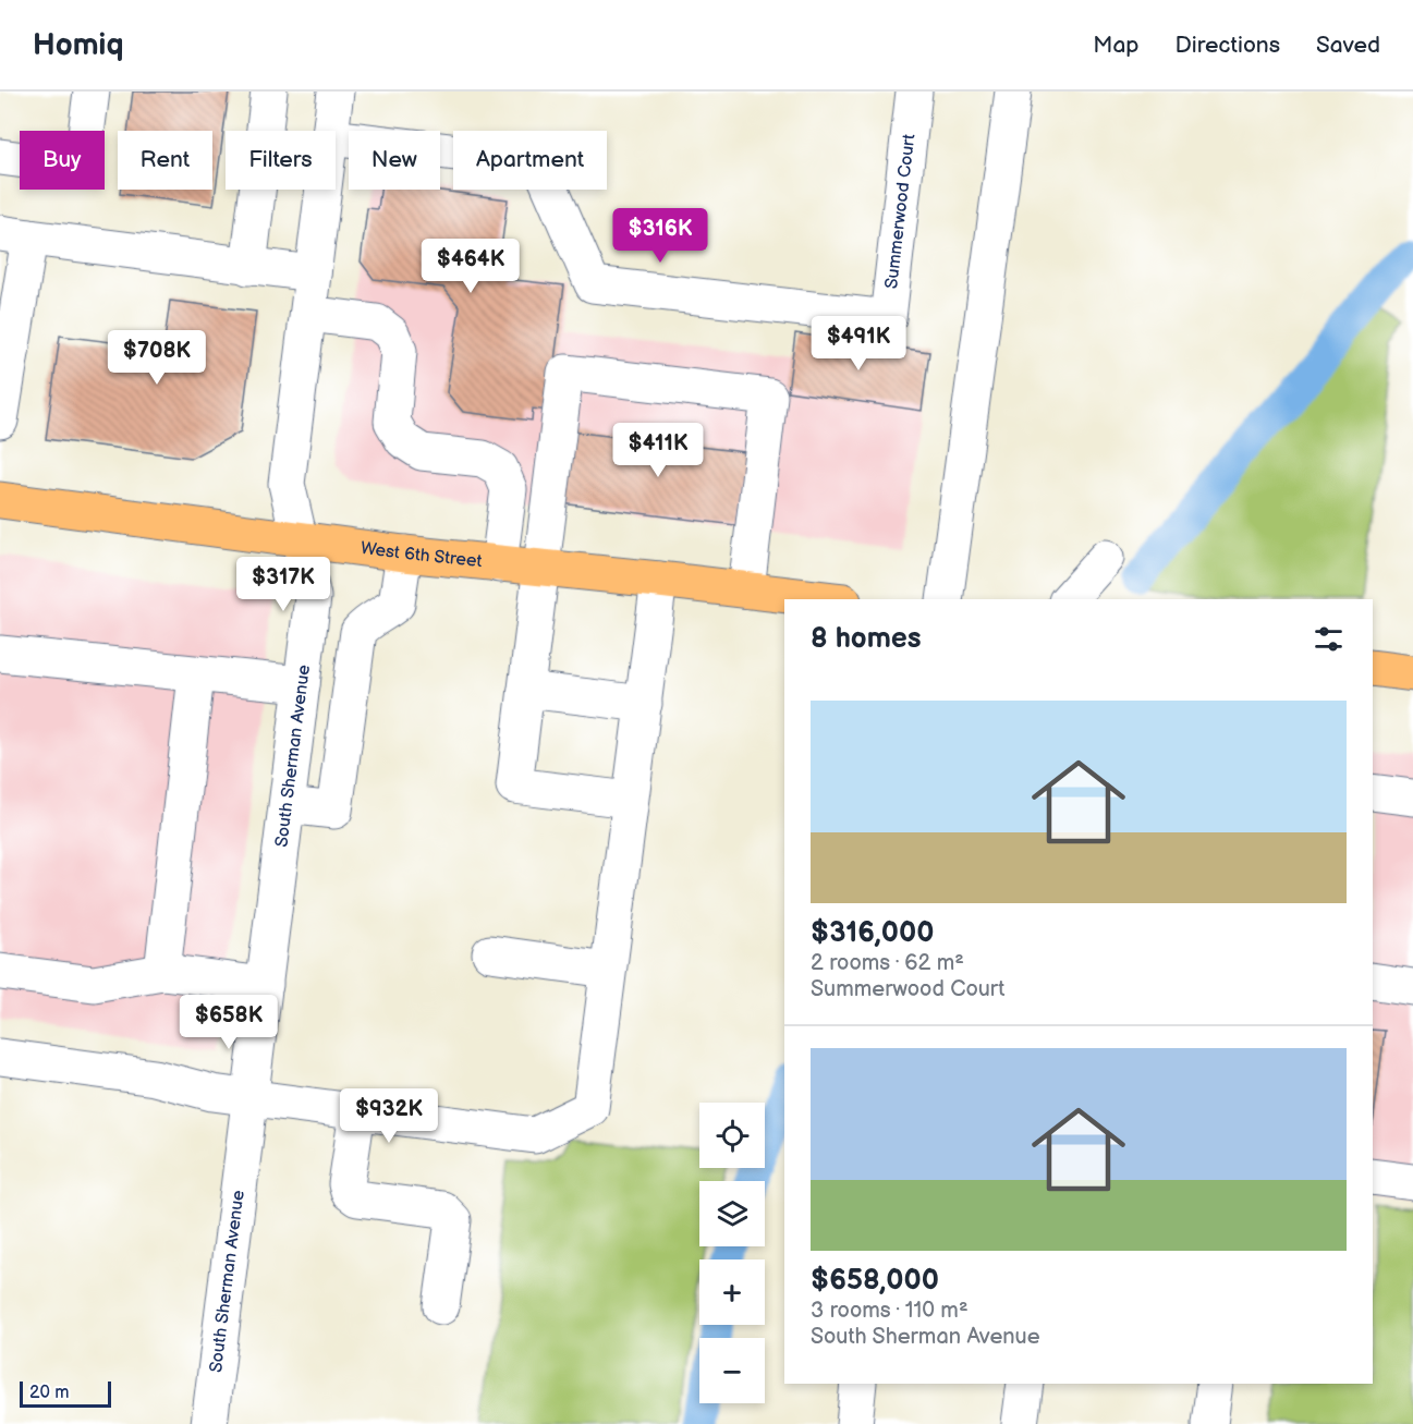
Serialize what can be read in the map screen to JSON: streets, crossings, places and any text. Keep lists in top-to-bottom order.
{
  "streets": {
    "main road": ["West 6th Street"],
    "street": ["Summerwood Court", "South Sherman Avenue"]
  },
  "crossings": [
    ["West 6th Street", "South Sherman Avenue"]
  ],
  "scale_bar": "20 m",
  "page": {
    "header": "Homiq",
    "nav": ["Map", "Directions", "Saved"],
    "chip": [
      "Buy",
      "Rent",
      "Filters",
      "New",
      "Apartment"
    ],
    "price": [
      "$316K",
      "$464K",
      "$491K",
      "$708K",
      "$411K",
      "$317K",
      "$658K",
      "$932K"
    ],
    "heading": "8 homes",
    "list": [
      {
        "name": "$316,000",
        "note": "2 rooms · 62 m² · Summerwood Court"
      },
      {
        "name": "$658,000",
        "note": "3 rooms · 110 m² · South Sherman Avenue"
      }
    ],
    "map_buttons": ["+", "−"],
    "scale": "20 m"
  }
}
